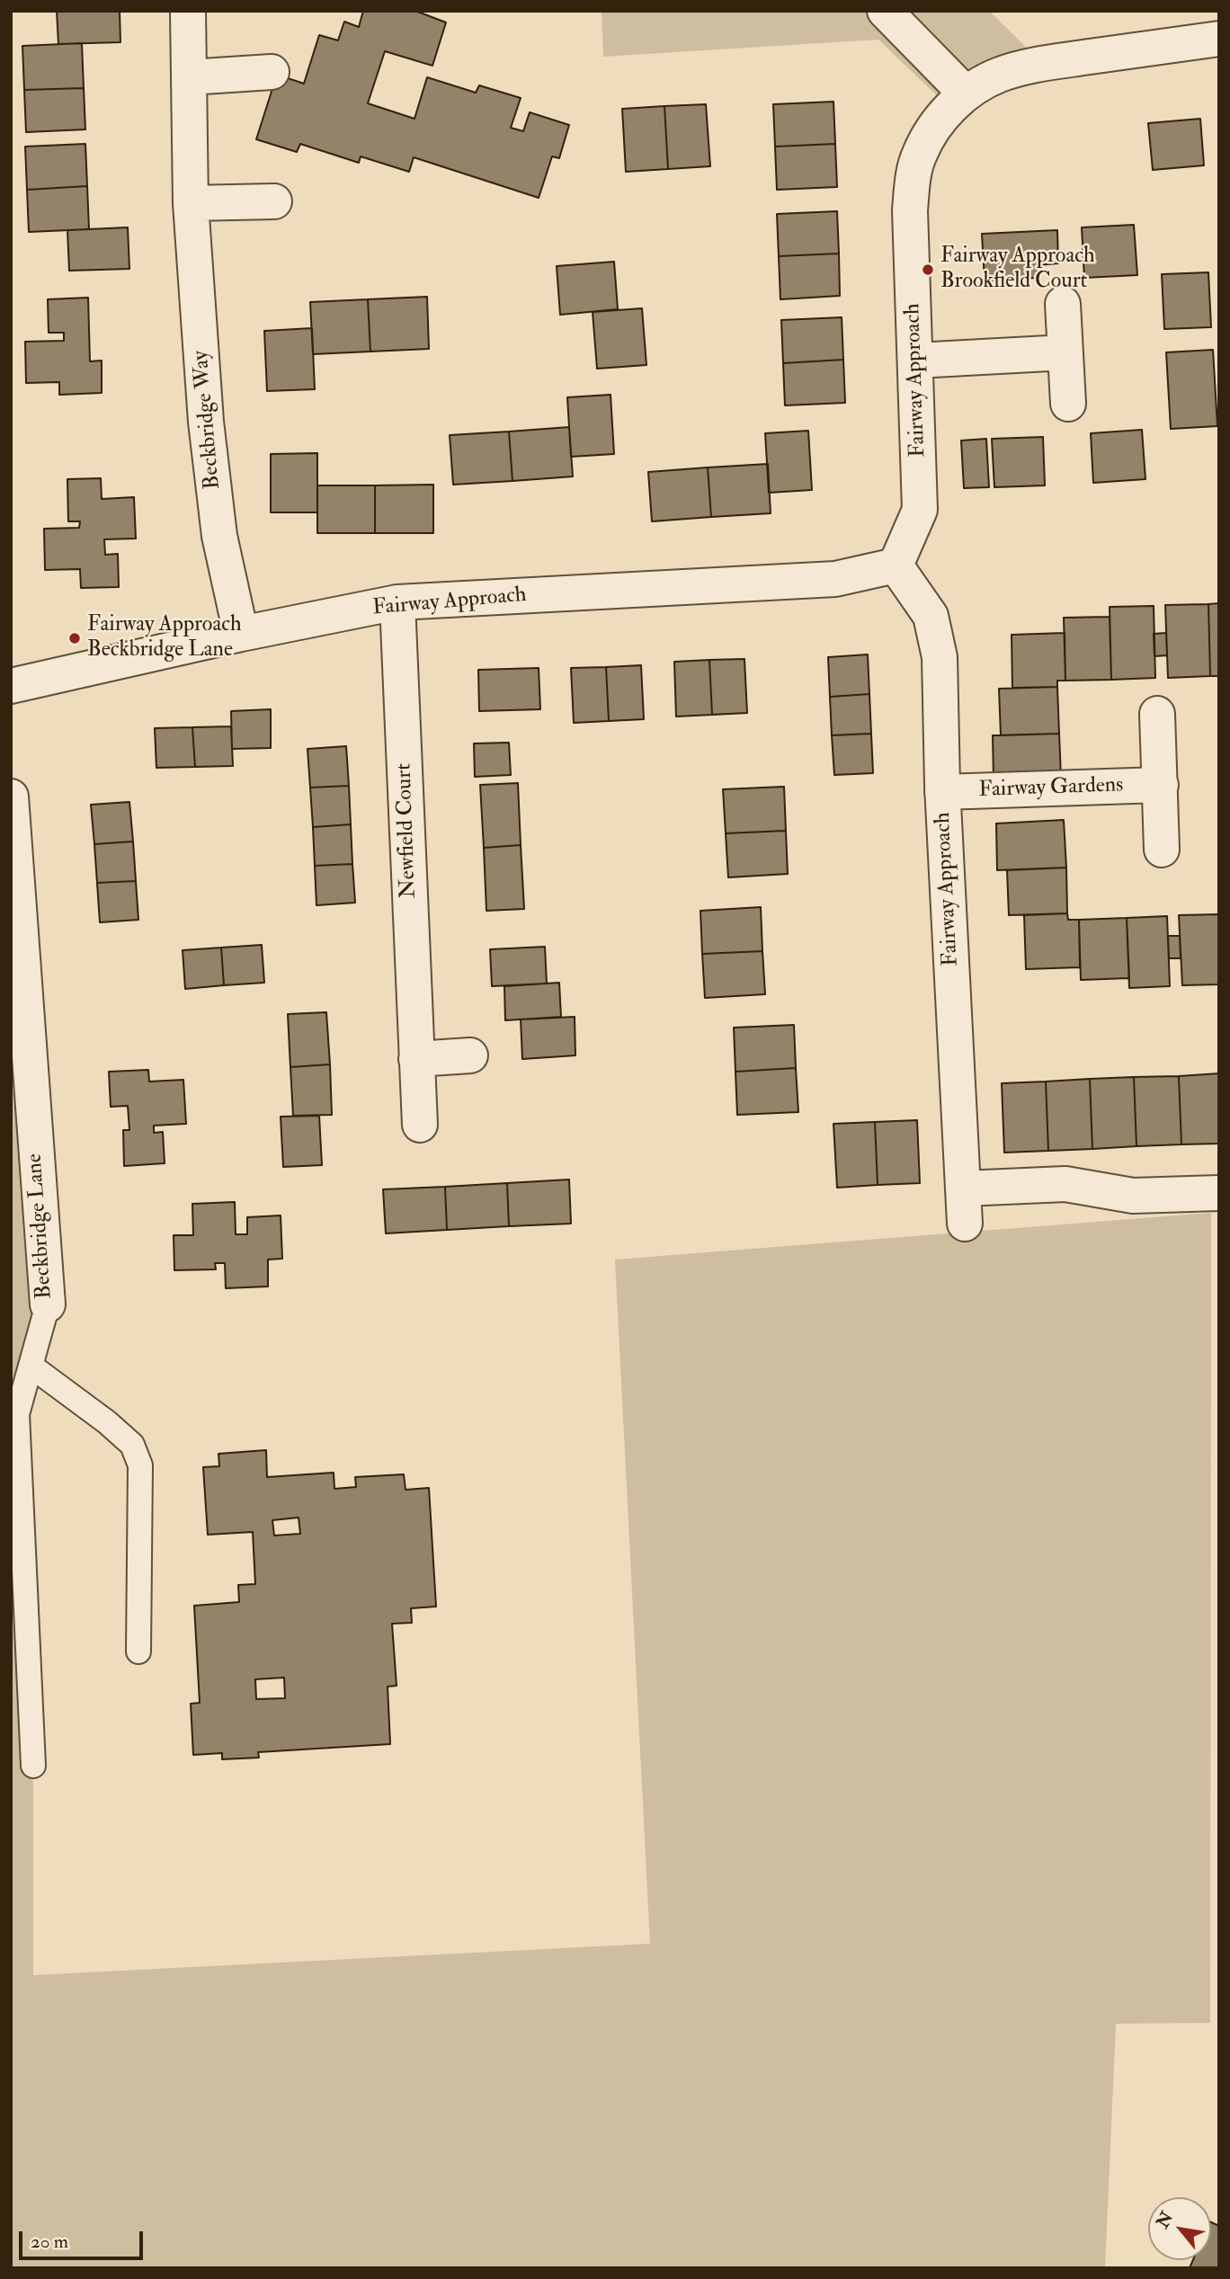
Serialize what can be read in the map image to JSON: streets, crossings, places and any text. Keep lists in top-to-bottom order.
{
  "streets": {
    "street": [
      "Fairway Approach",
      "Beckbridge Way",
      "Fairway Gardens",
      "Newfield Court",
      "Beckbridge Lane"
    ]
  },
  "crossings": [
    ["Fairway Approach", "Beckbridge Way"],
    ["Fairway Approach", "Fairway Gardens"],
    ["Fairway Approach", "Newfield Court"]
  ],
  "places": ["Fairway Approach Brookfield Court", "Fairway Approach Beckbridge Lane"],
  "scale_bar": "20 m",
  "north": "top left"
}
